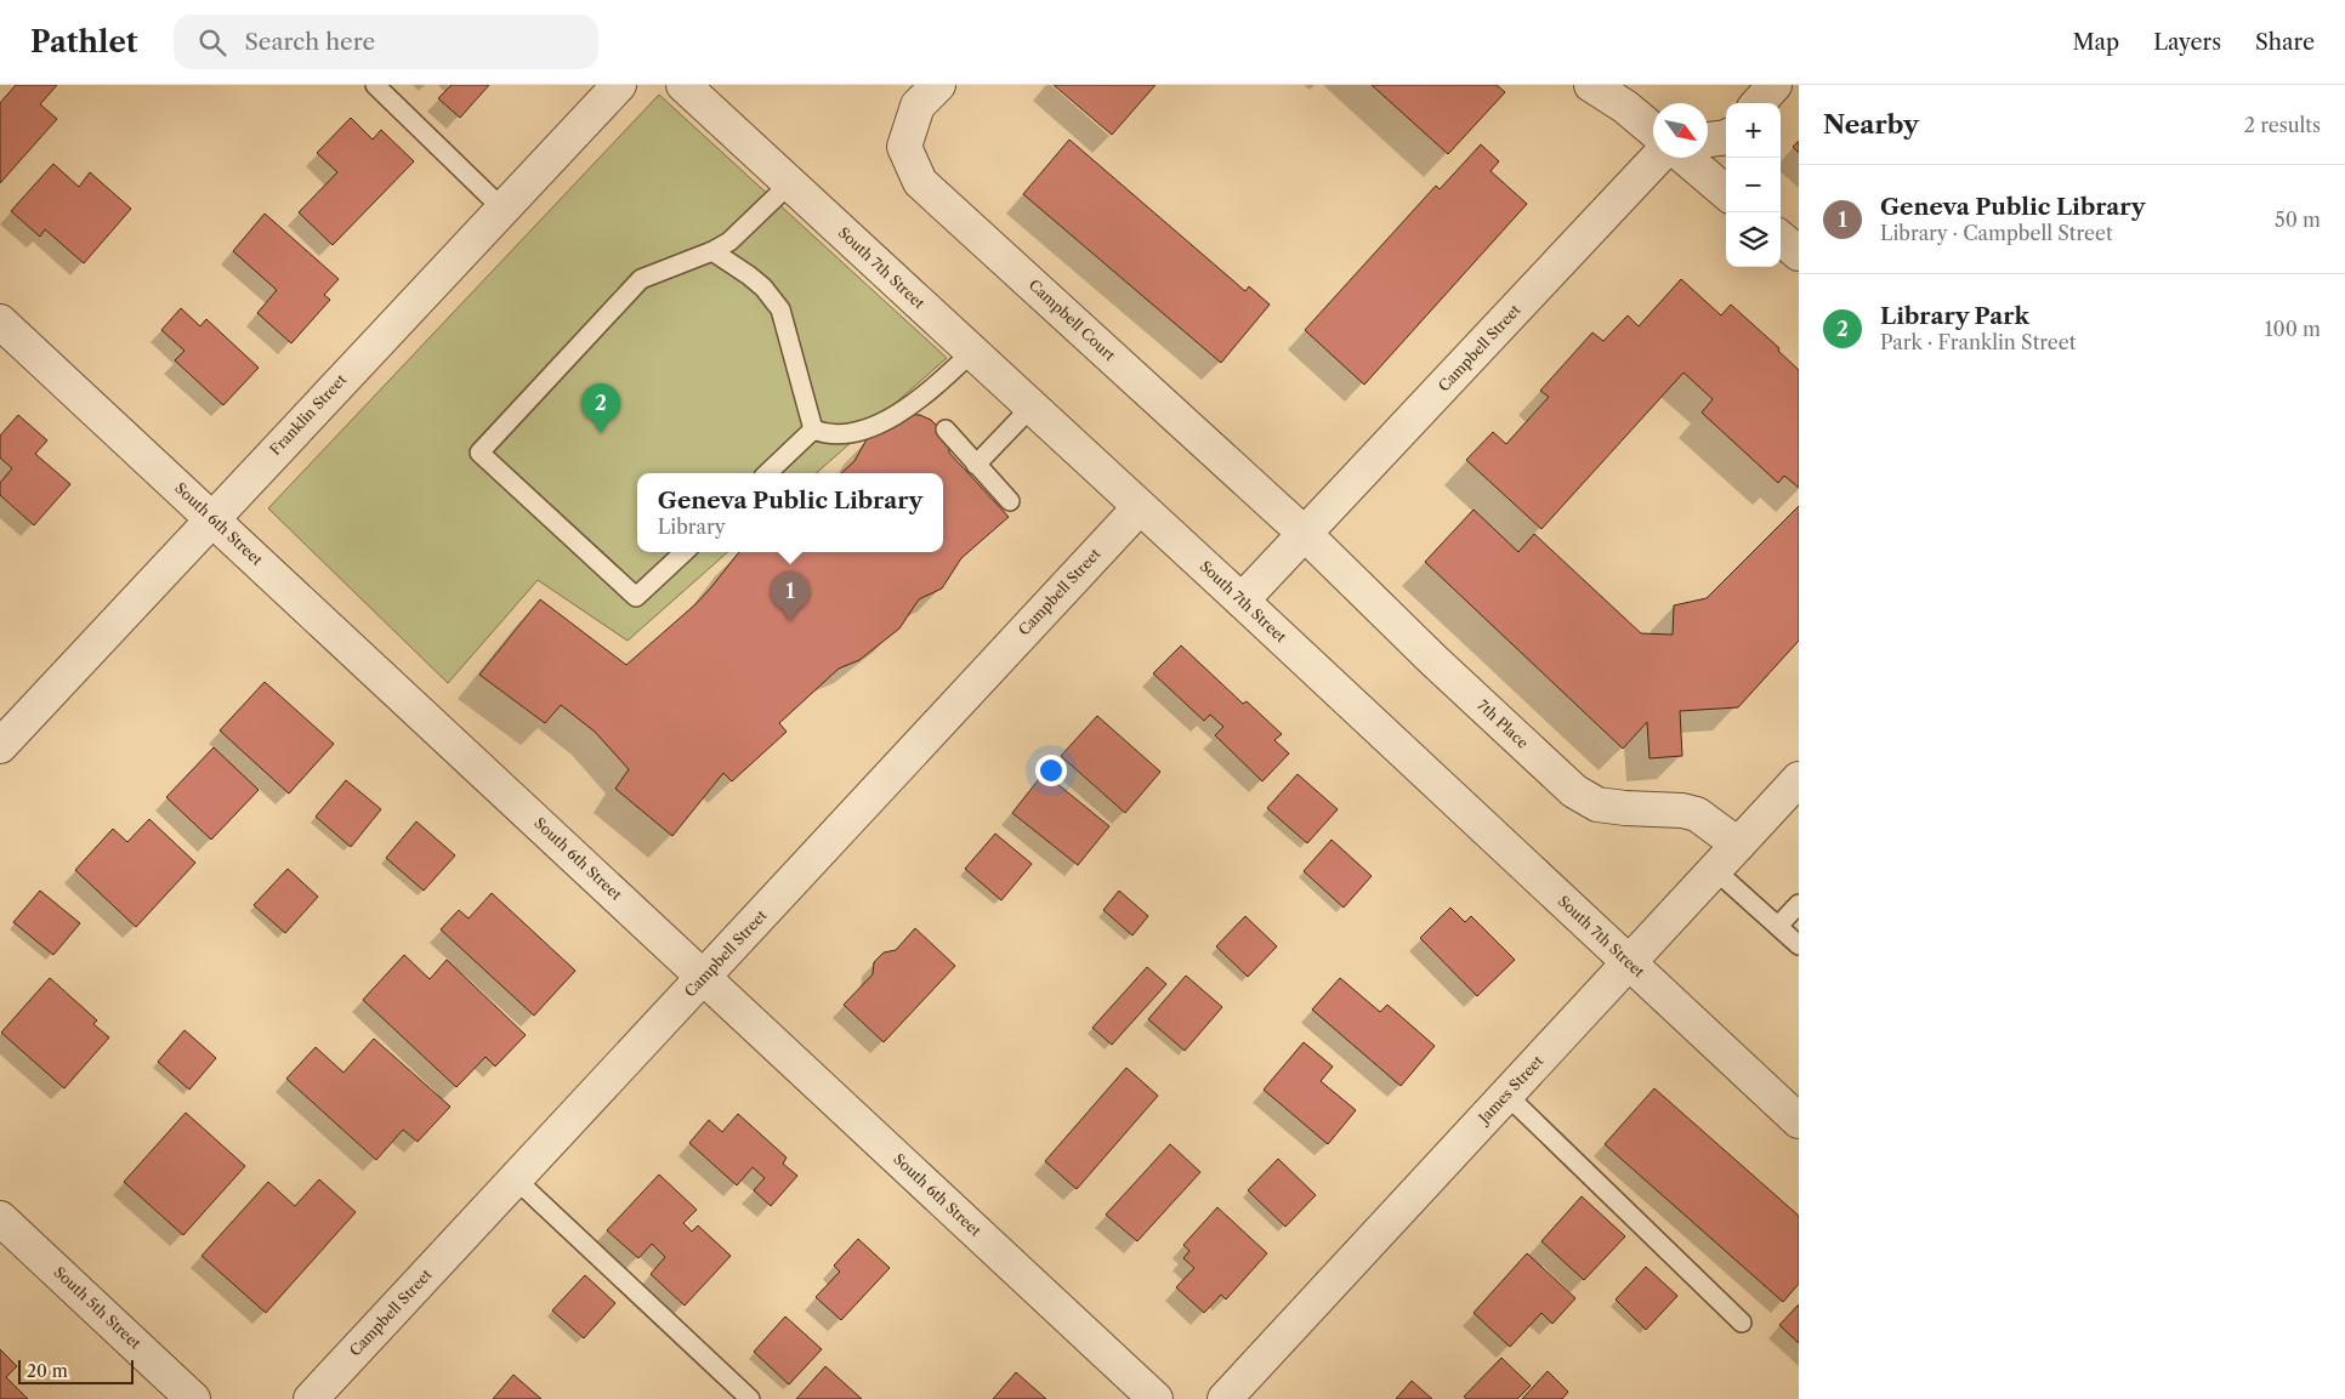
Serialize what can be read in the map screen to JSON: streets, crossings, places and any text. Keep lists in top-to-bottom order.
{
  "streets": {
    "street": [
      "South 7th Street",
      "Campbell Court",
      "Campbell Street",
      "Franklin Street",
      "South 6th Street",
      "7th Place",
      "James Street",
      "South 5th Street"
    ]
  },
  "crossings": [
    ["South 7th Street", "Campbell Street"],
    ["South 7th Street", "James Street"],
    ["Campbell Court", "Campbell Street"],
    ["Campbell Court", "7th Place"],
    ["Campbell Street", "South 6th Street"],
    ["Campbell Street", "7th Place"],
    ["Franklin Street", "South 6th Street"],
    ["7th Place", "James Street"]
  ],
  "scale_bar": "20 m",
  "north": "bottom right",
  "page": {
    "header": "Pathlet",
    "search": "Search here",
    "nav": ["Map", "Layers", "Share"],
    "heading": ["Nearby", "2 results"],
    "map_buttons": ["+", "−"],
    "list": [
      {
        "mark": "1",
        "name": "Geneva Public Library",
        "note": "Library · Campbell Street",
        "value": "50 m"
      },
      {
        "mark": "2",
        "name": "Library Park",
        "note": "Park · Franklin Street",
        "value": "100 m"
      }
    ],
    "pins": ["2", "1"],
    "popup": ["Geneva Public Library", "Library"],
    "scale": "20 m"
  }
}
